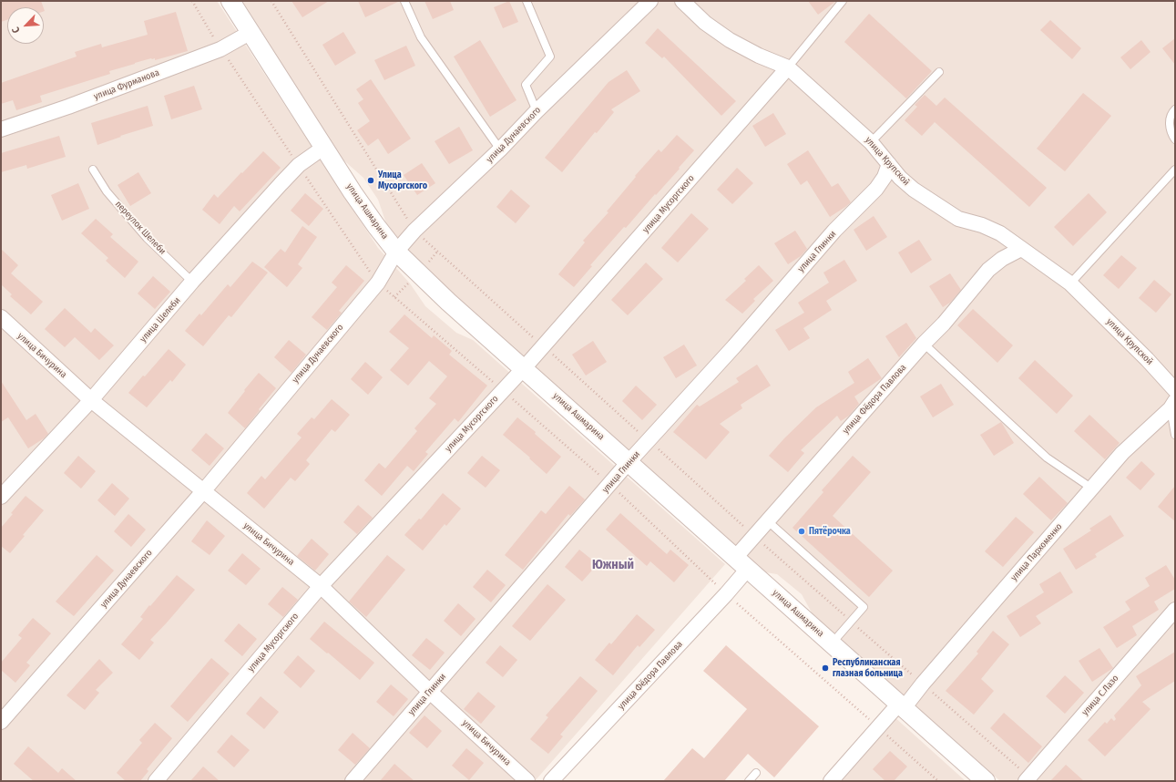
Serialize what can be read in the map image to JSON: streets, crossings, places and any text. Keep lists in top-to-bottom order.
{
  "streets": {
    "street": [
      "улица Фурманова",
      "улица Дунаевского",
      "улица Крупской",
      "улица Мусоргского",
      "улица Ашмарина",
      "улица Глинки",
      "улица Шелеби",
      "улица Бичурина",
      "улица Фёдора Павлова",
      "улица Пархоменко",
      "улица С.Лазо"
    ],
    "lane": ["переулок Шелеби"]
  },
  "crossings": [
    ["улица Фурманова", "улица Ашмарина"],
    ["улица Дунаевского", "улица Ашмарина"],
    ["улица Дунаевского", "улица Бичурина"],
    ["улица Крупской", "улица Мусоргского"],
    ["улица Крупской", "улица Глинки"],
    ["улица Крупской", "улица Фёдора Павлова"],
    ["улица Мусоргского", "улица Ашмарина"],
    ["улица Мусоргского", "улица Бичурина"],
    ["улица Ашмарина", "улица Глинки"],
    ["улица Ашмарина", "улица Шелеби"],
    ["улица Ашмарина", "улица Фёдора Павлова"],
    ["улица Ашмарина", "улица Пархоменко"],
    ["переулок Шелеби", "улица Шелеби"],
    ["улица Глинки", "улица Бичурина"],
    ["улица Шелеби", "улица Бичурина"]
  ],
  "districts": ["Южный"],
  "places": ["Улица Мусоргского", "Пятёрочка", "Республиканская глазная больница"],
  "north": "bottom left"
}
